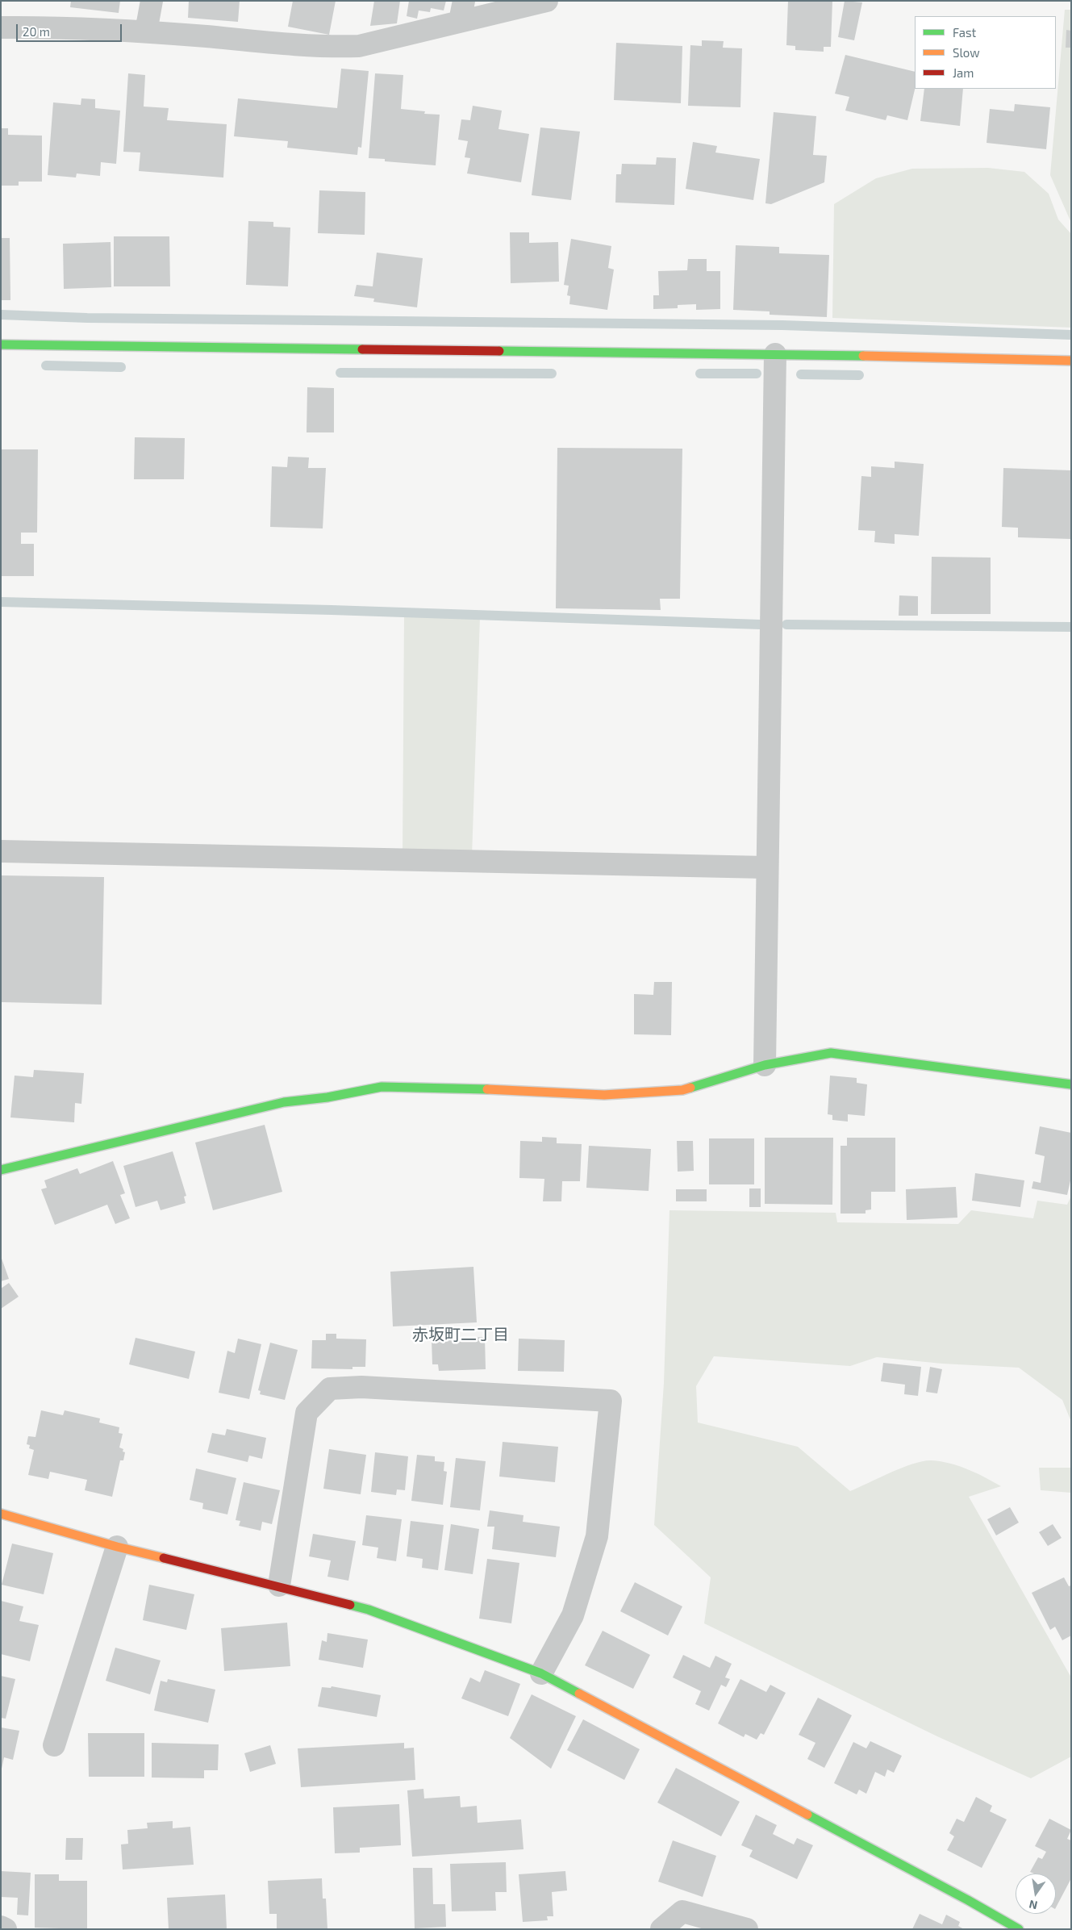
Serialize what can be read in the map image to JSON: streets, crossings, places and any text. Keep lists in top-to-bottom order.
{
  "districts": ["赤坂町二丁目"],
  "legend": ["Fast", "Slow", "Jam"],
  "scale_bar": "20 m",
  "north": "bottom"
}
